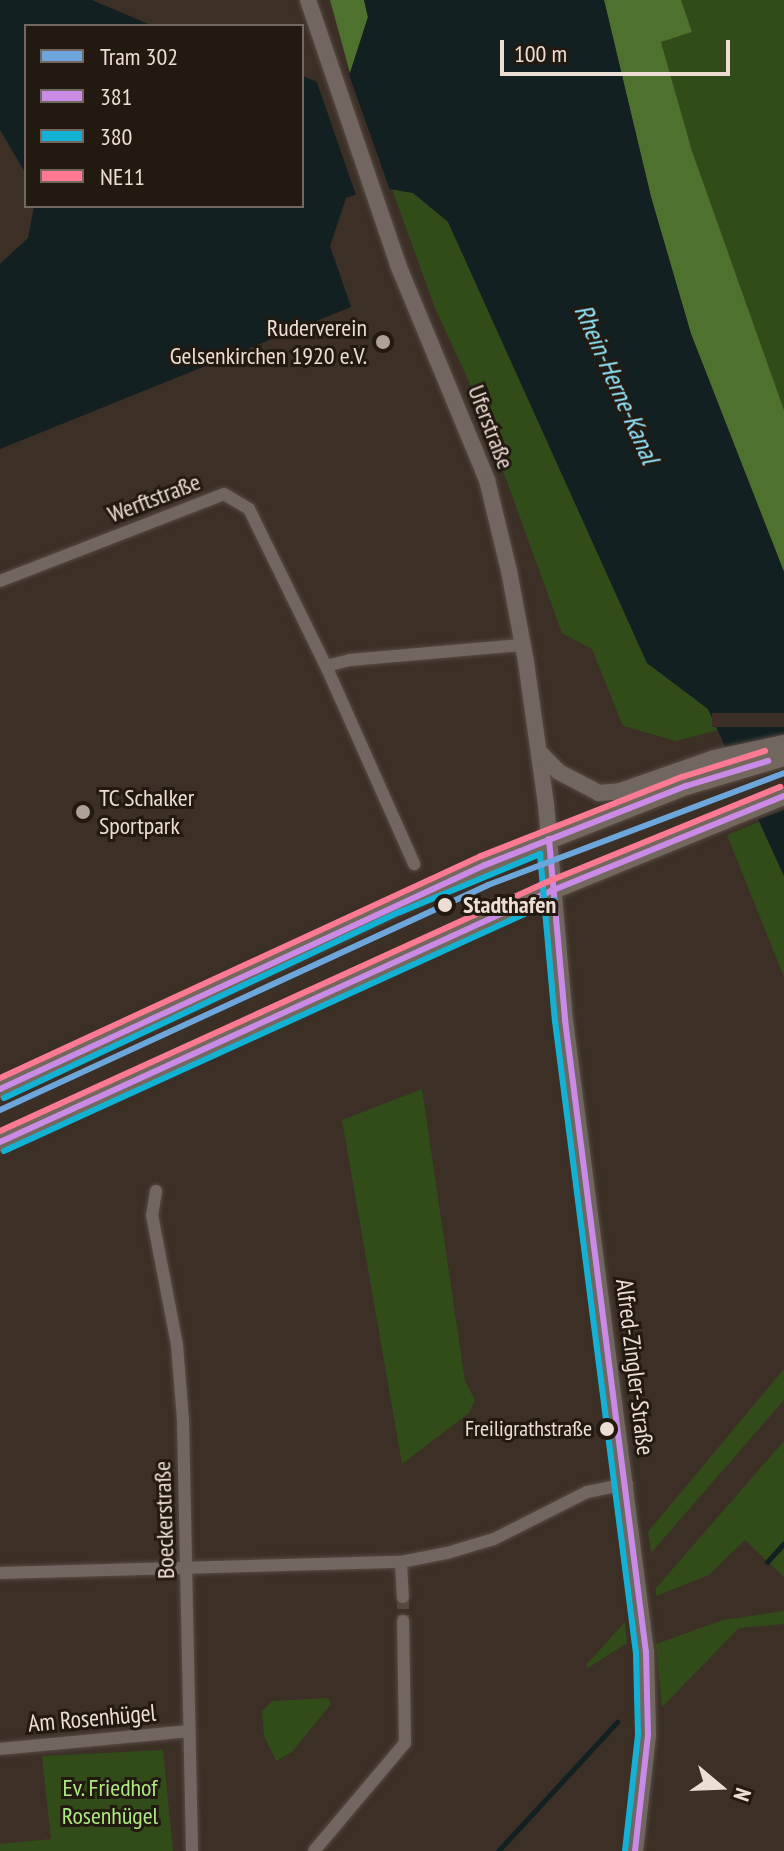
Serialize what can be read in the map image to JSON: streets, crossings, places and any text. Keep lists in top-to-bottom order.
{
  "streets": {
    "main road": ["Uferstraße", "Alfred-Zingler-Straße"],
    "street": ["Werftstraße", "Boeckerstraße", "Am Rosenhügel"]
  },
  "crossings": [
    ["Uferstraße", "Alfred-Zingler-Straße"],
    ["Boeckerstraße", "Am Rosenhügel"]
  ],
  "water": ["Rhein-Herne-Kanal"],
  "parks": ["Ev. Friedhof Rosenhügel"],
  "places": [
    "Ruderverein Gelsenkirchen 1920 e.V.",
    "TC Schalker Sportpark",
    "Stadthafen",
    "Freiligrathstraße"
  ],
  "lines": [
    "transit line NE11",
    "transit line 381",
    "tram line 302",
    "transit line 380"
  ],
  "legend": [
    "Tram 302",
    "381",
    "380",
    "NE11"
  ],
  "scale_bar": "100 m",
  "north": "right"
}
